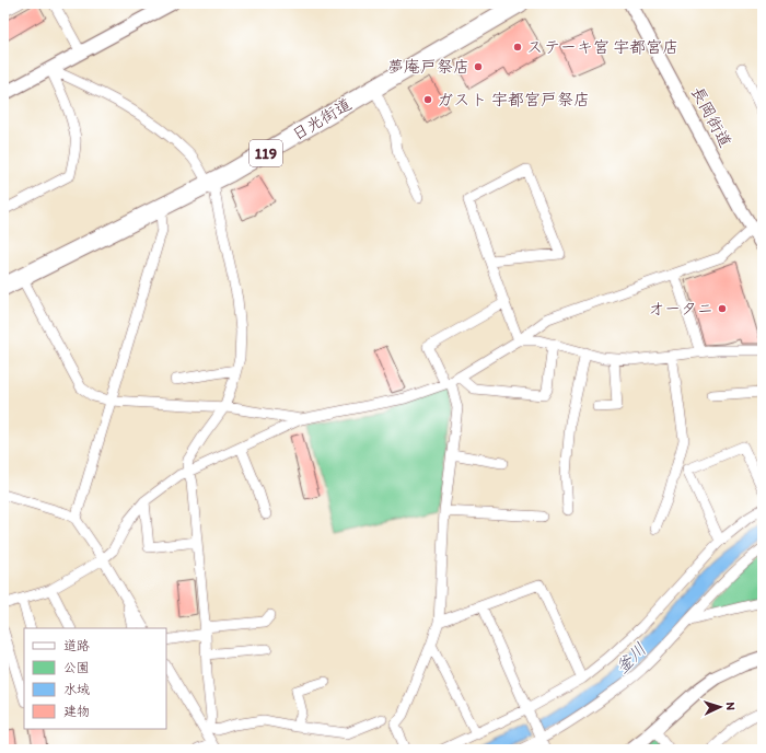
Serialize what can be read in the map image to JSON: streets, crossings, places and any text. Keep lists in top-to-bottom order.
{
  "streets": {
    "highway": ["日光街道", "119"],
    "street": ["長岡街道"]
  },
  "water": ["釜川"],
  "places": [
    "ステーキ宮 宇都宮店",
    "夢庵戸祭店",
    "ガスト 宇都宮戸祭店",
    "オータニ"
  ],
  "legend": [
    "道路",
    "公園",
    "水域",
    "建物"
  ],
  "north": "right"
}
